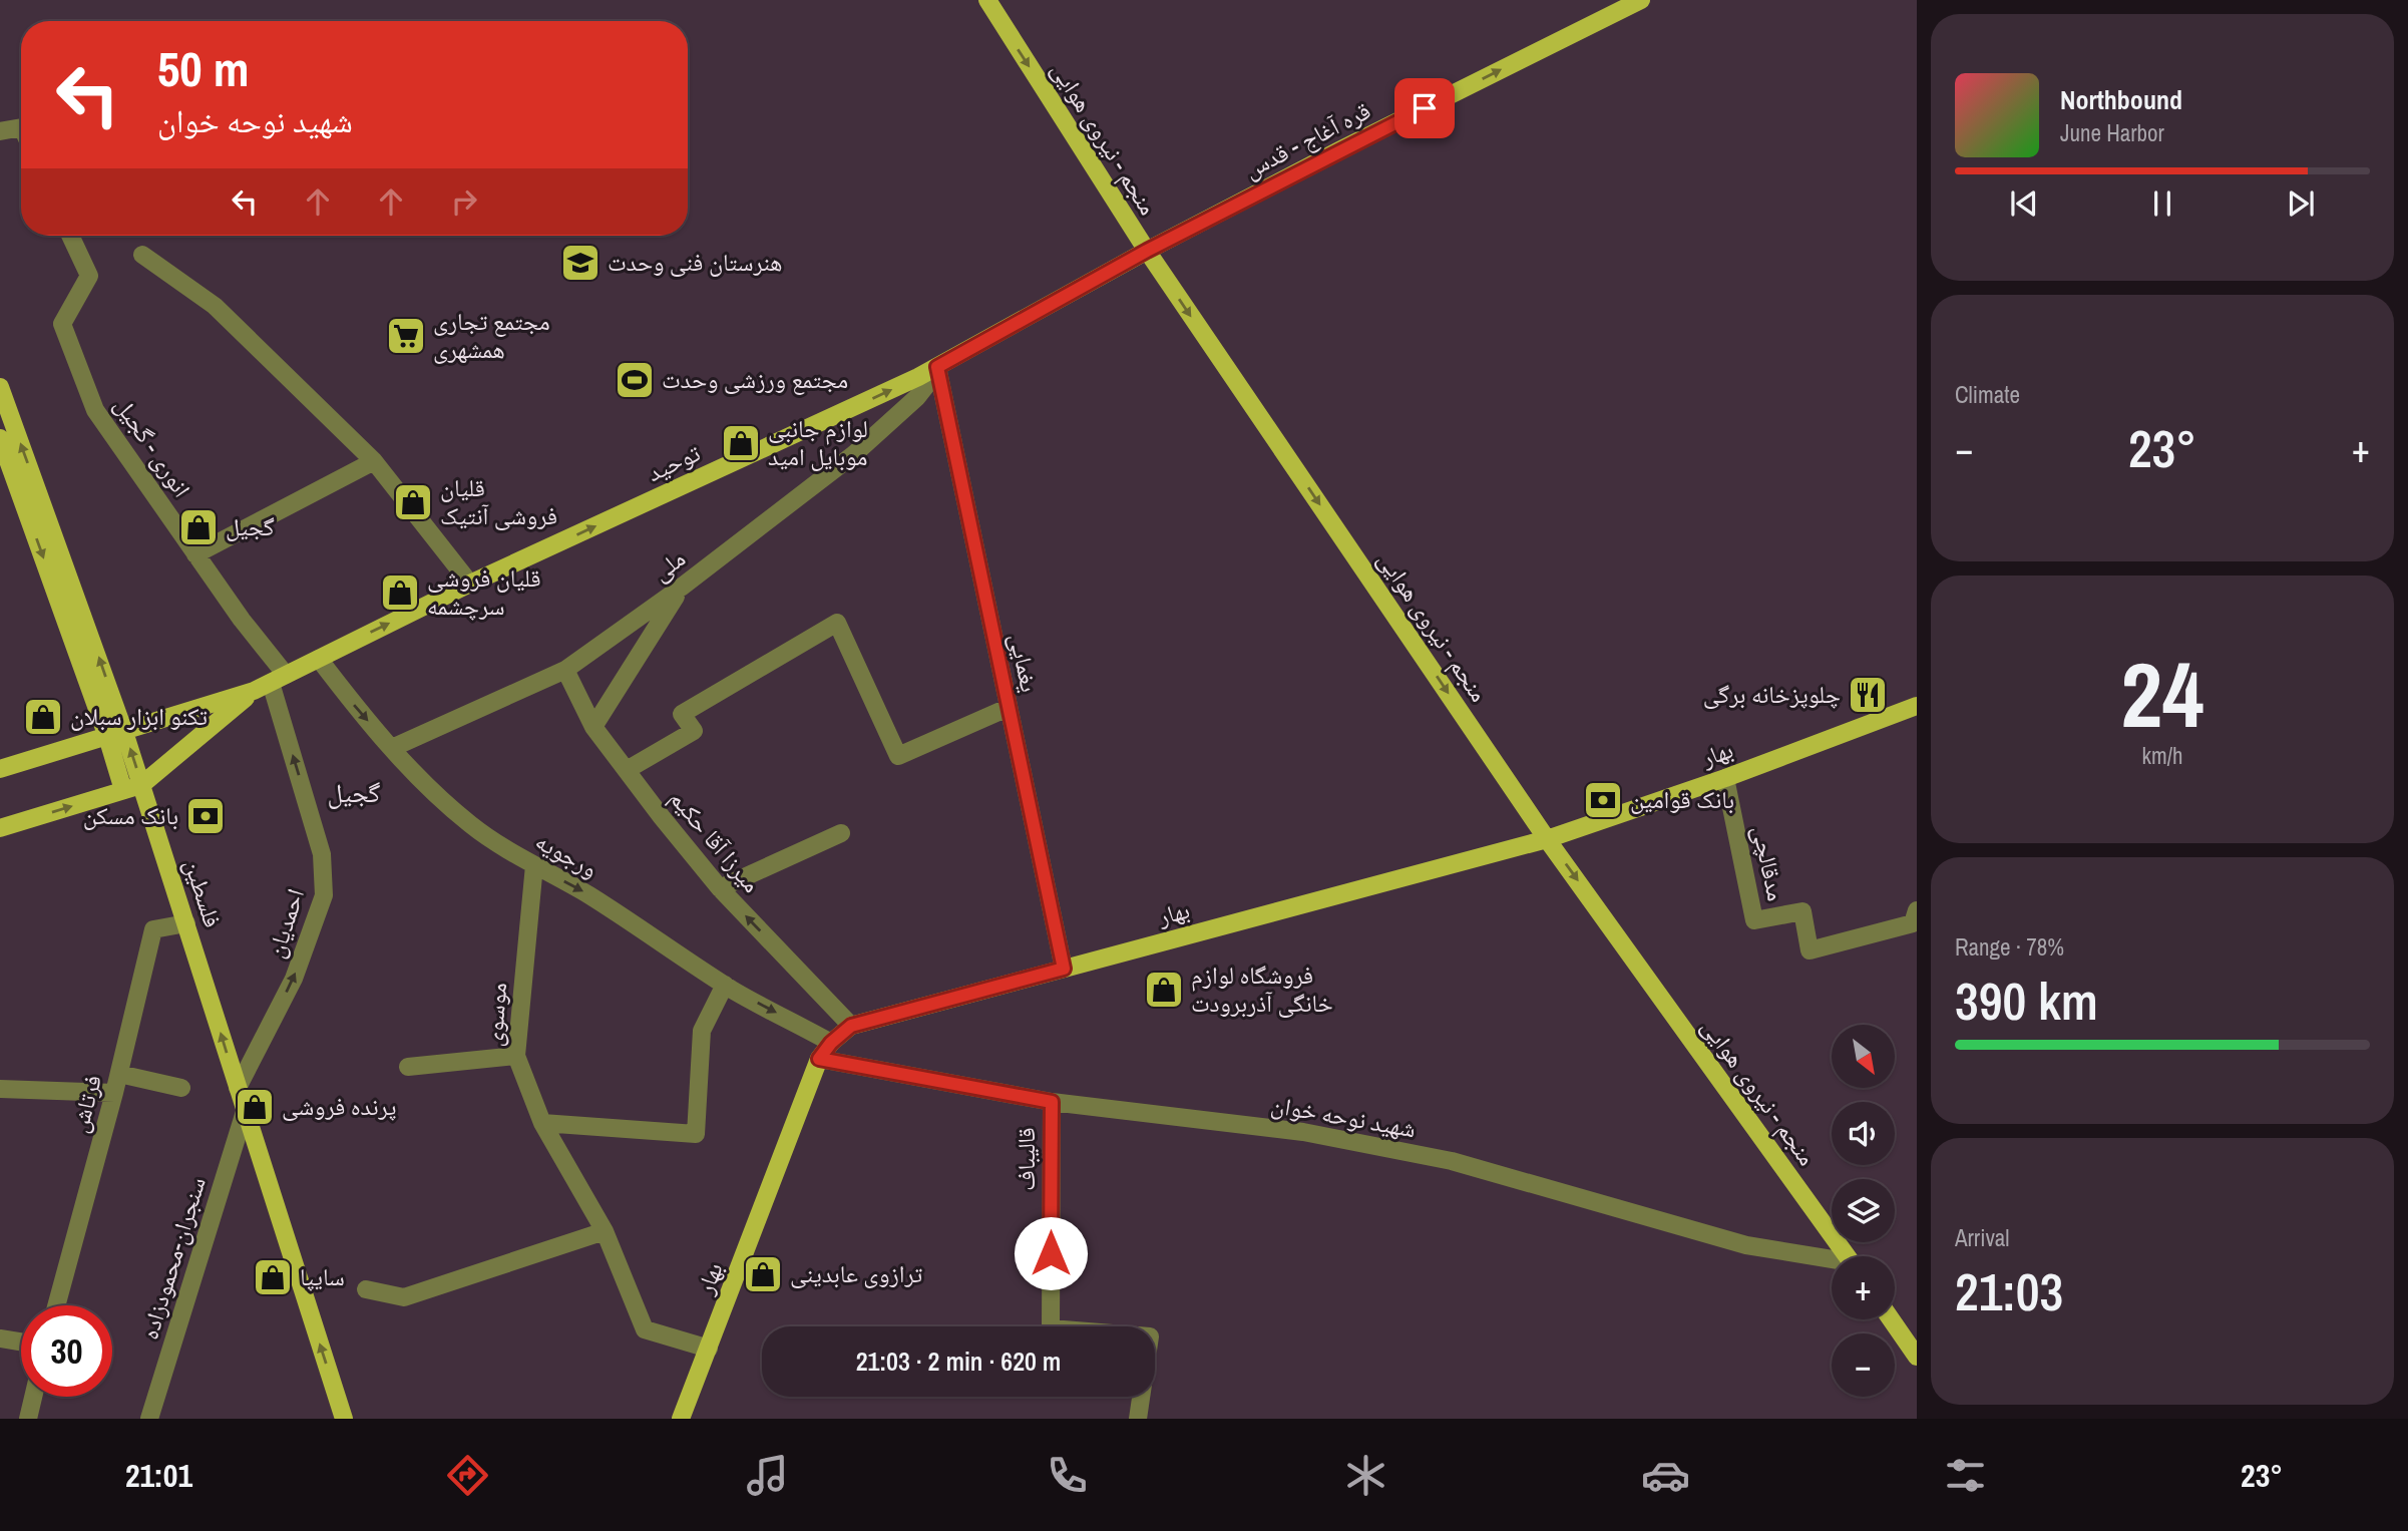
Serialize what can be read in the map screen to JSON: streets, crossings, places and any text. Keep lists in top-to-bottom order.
{
  "streets": {
    "main road": [
      "منجم - نیروی هوایی",
      "قره آغاج - قدس",
      "توحید",
      "بهار",
      "فلسطین"
    ],
    "street": [
      "انوری - گجیل",
      "ملی",
      "یغمایی",
      "میرزا آقا حکیم",
      "ورجویه",
      "مدقالچی",
      "احمدیان",
      "موسوی",
      "فرتاش",
      "شهید نوحه خوان",
      "قالیباف",
      "سنجران-محمودزاده"
    ]
  },
  "crossings": [
    ["منجم - نیروی هوایی", "قره آغاج - قدس"],
    ["منجم - نیروی هوایی", "توحید"],
    ["منجم - نیروی هوایی", "بهار"],
    ["قره آغاج - قدس", "توحید"],
    ["انوری - گجیل", "توحید"],
    ["انوری - گجیل", "احمدیان"],
    ["توحید", "ملی"],
    ["توحید", "یغمایی"],
    ["توحید", "ورجویه"],
    ["توحید", "احمدیان"],
    ["ملی", "یغمایی"],
    ["ملی", "میرزا آقا حکیم"],
    ["ملی", "ورجویه"],
    ["یغمایی", "بهار"],
    ["بهار", "میرزا آقا حکیم"],
    ["بهار", "ورجویه"],
    ["بهار", "مدقالچی"],
    ["بهار", "موسوی"],
    ["بهار", "شهید نوحه خوان"],
    ["ورجویه", "موسوی"],
    ["فلسطین", "احمدیان"],
    ["فلسطین", "فرتاش"],
    ["فلسطین", "سنجران-محمودزاده"],
    ["شهید نوحه خوان", "قالیباف"]
  ],
  "one_way": [
    "منجم - نیروی هوایی",
    "قره آغاج - قدس",
    "توحید",
    "میرزا آقا حکیم",
    "ورجویه",
    "احمدیان"
  ],
  "districts": ["گجیل"],
  "places": {
    "school or university": ["هنرستان فنی وحدت"],
    "supermarket": ["مجتمع تجاری همشهری"],
    "sports": ["مجتمع ورزشی وحدت"],
    "shop": [
      "لوازم جانبی موبایل امید",
      "قلیان فروشی آنتیک",
      "گجیل",
      "قلیان فروشی سرچشمه",
      "تکنو ابزار سبلان",
      "فروشگاه لوازم خانگی آذربرودت",
      "پرنده فروشی",
      "ترازوی عابدینی",
      "سایپا"
    ],
    "restaurant": ["چلوپزخانه برگی"],
    "bank": ["بانک قوامین", "بانک مسکن"]
  },
  "north": "bottom right",
  "page": {
    "turn": ["50 m", "شهید نوحه خوان"],
    "song": ["Northbound", "June Harbor"],
    "tile": [
      "Climate",
      ["24", "km/h"],
      ["Range · 78%", "390 km"],
      ["Arrival", "21:03"]
    ],
    "heat": ["−", "23°", "+"],
    "map_buttons": ["+", "−"],
    "limit": "30",
    "trip": "21:03 · 2 min · 620 m",
    "tabs": ["21:01", "23°"]
  }
}
